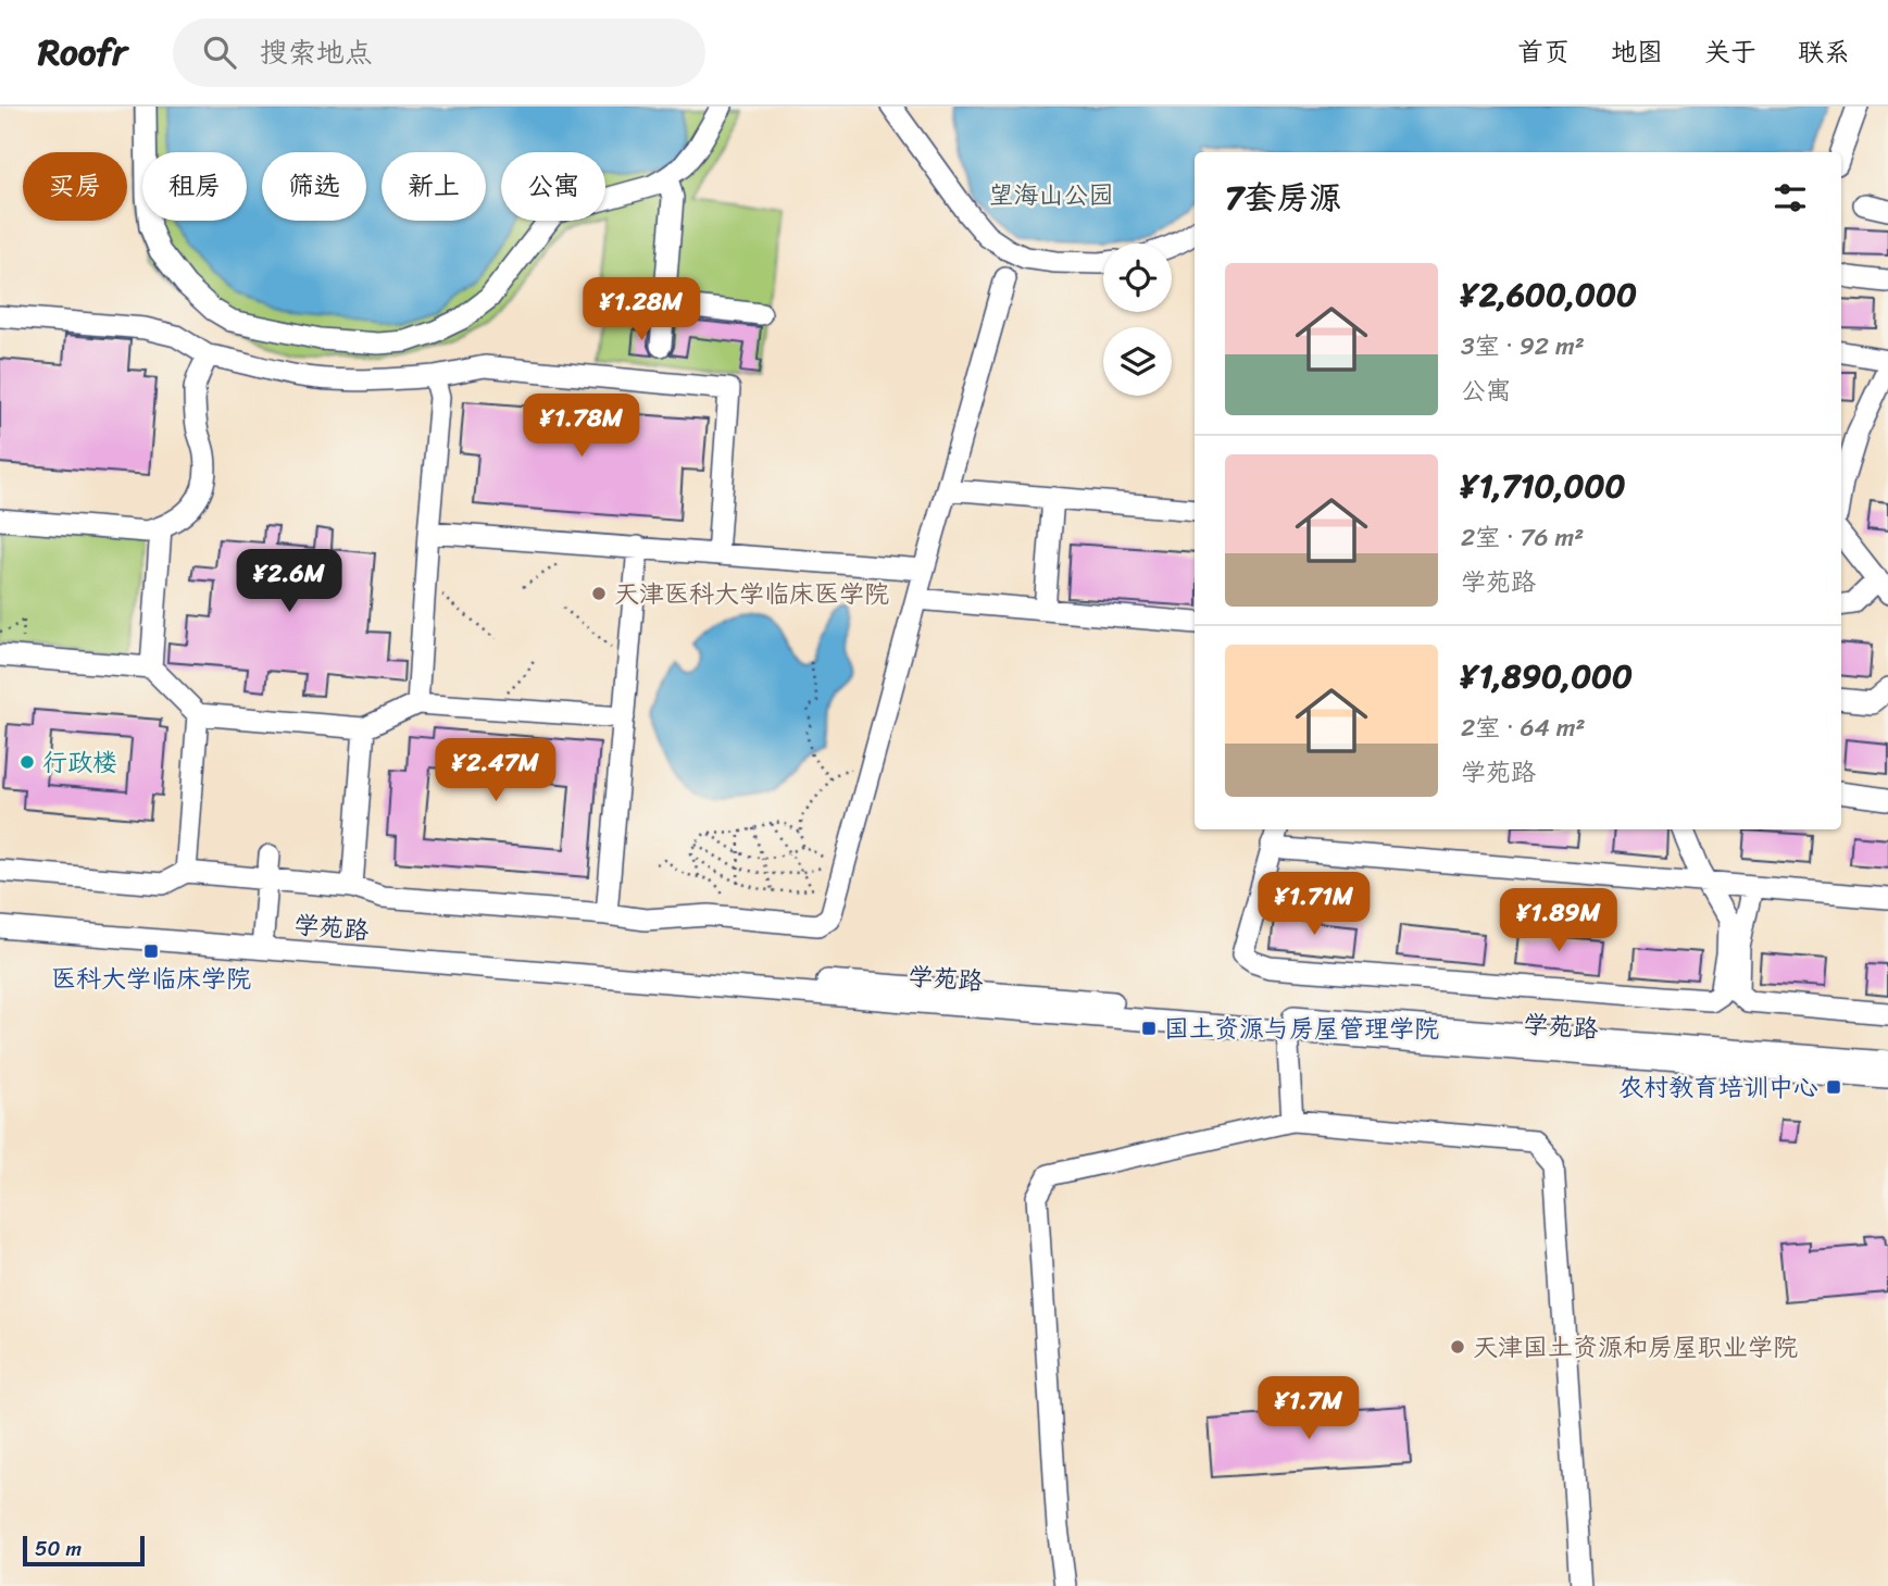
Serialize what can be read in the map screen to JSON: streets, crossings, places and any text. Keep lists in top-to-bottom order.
{
  "streets": {
    "street": ["学苑路"]
  },
  "parks": ["望海山公园"],
  "places": {
    "other": ["天津医科大学临床医学院", "行政楼", "天津国土资源和房屋职业学院"],
    "transit": ["医科大学临床学院", "国土资源与房屋管理学院", "农村教育培训中心"]
  },
  "scale_bar": "50 m",
  "page": {
    "header": "Roofr",
    "search": "搜索地点",
    "nav": [
      "首页",
      "地图",
      "关于",
      "联系"
    ],
    "chip": [
      "买房",
      "租房",
      "筛选",
      "新上",
      "公寓"
    ],
    "heading": "7套房源",
    "list": [
      {
        "name": "¥2,600,000",
        "note": "3室 · 92 m² · 公寓"
      },
      {
        "name": "¥1,710,000",
        "note": "2室 · 76 m² · 学苑路"
      },
      {
        "name": "¥1,890,000",
        "note": "2室 · 64 m² · 学苑路"
      }
    ],
    "price": [
      "¥1.28M",
      "¥1.78M",
      "¥2.6M",
      "¥2.47M",
      "¥1.71M",
      "¥1.89M",
      "¥1.7M"
    ],
    "scale": "50 m"
  }
}
